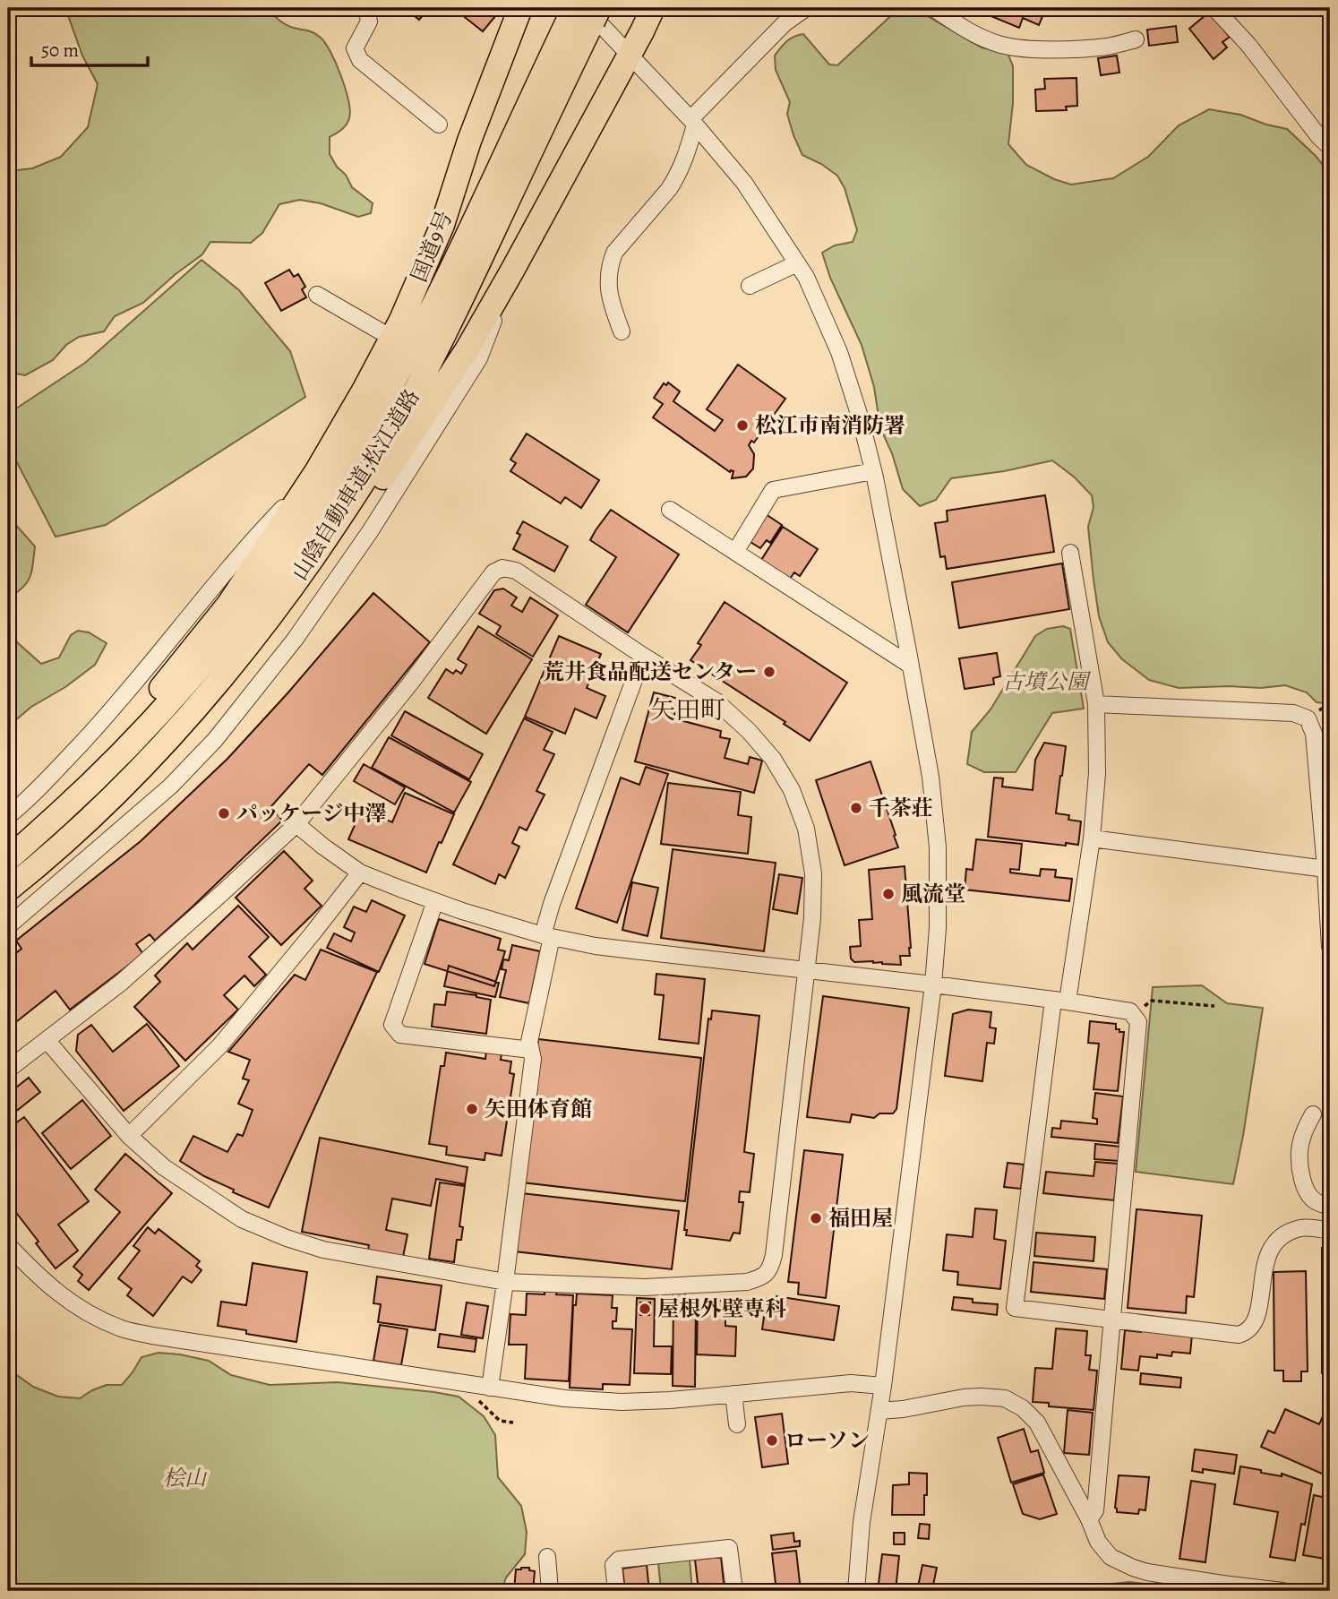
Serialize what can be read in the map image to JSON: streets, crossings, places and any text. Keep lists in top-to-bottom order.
{
  "streets": {
    "highway": ["国道9号", "山陰自動車道;松江道路"]
  },
  "crossings": [
    ["国道9号", "山陰自動車道;松江道路"]
  ],
  "districts": ["矢田町"],
  "parks": ["古墳公園", "桧山"],
  "places": [
    "松江市南消防署",
    "荒井食品配送センター",
    "千茶荘",
    "パッケージ中澤",
    "風流堂",
    "矢田体育館",
    "福田屋",
    "屋根外壁専科",
    "ローソン"
  ],
  "scale_bar": "50 m"
}
